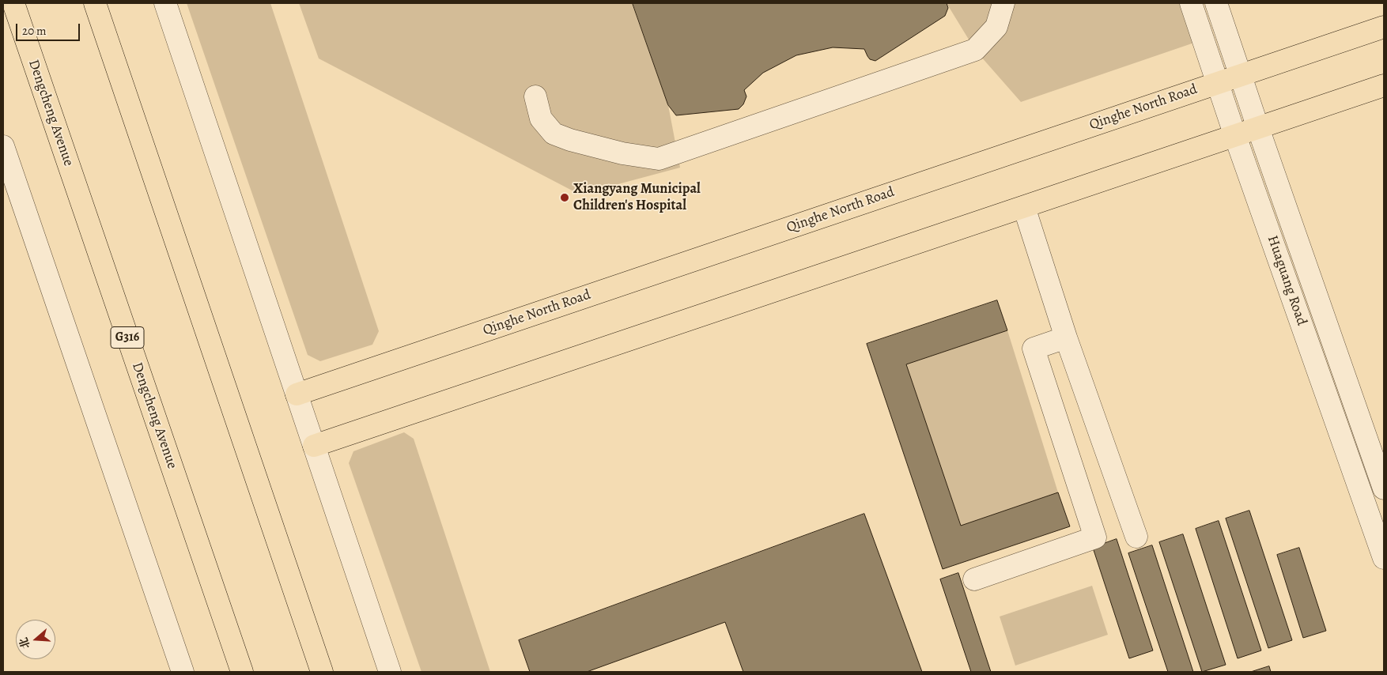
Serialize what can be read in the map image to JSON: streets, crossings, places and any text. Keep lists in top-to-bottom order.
{
  "streets": {
    "main road": ["Qinghe North Road", "Dengcheng Avenue", "G316"],
    "street": ["Huaguang Road"]
  },
  "crossings": [
    ["Qinghe North Road", "Huaguang Road"]
  ],
  "places": ["Xiangyang Municipal Children's Hospital"],
  "scale_bar": "20 m",
  "north": "left"
}
